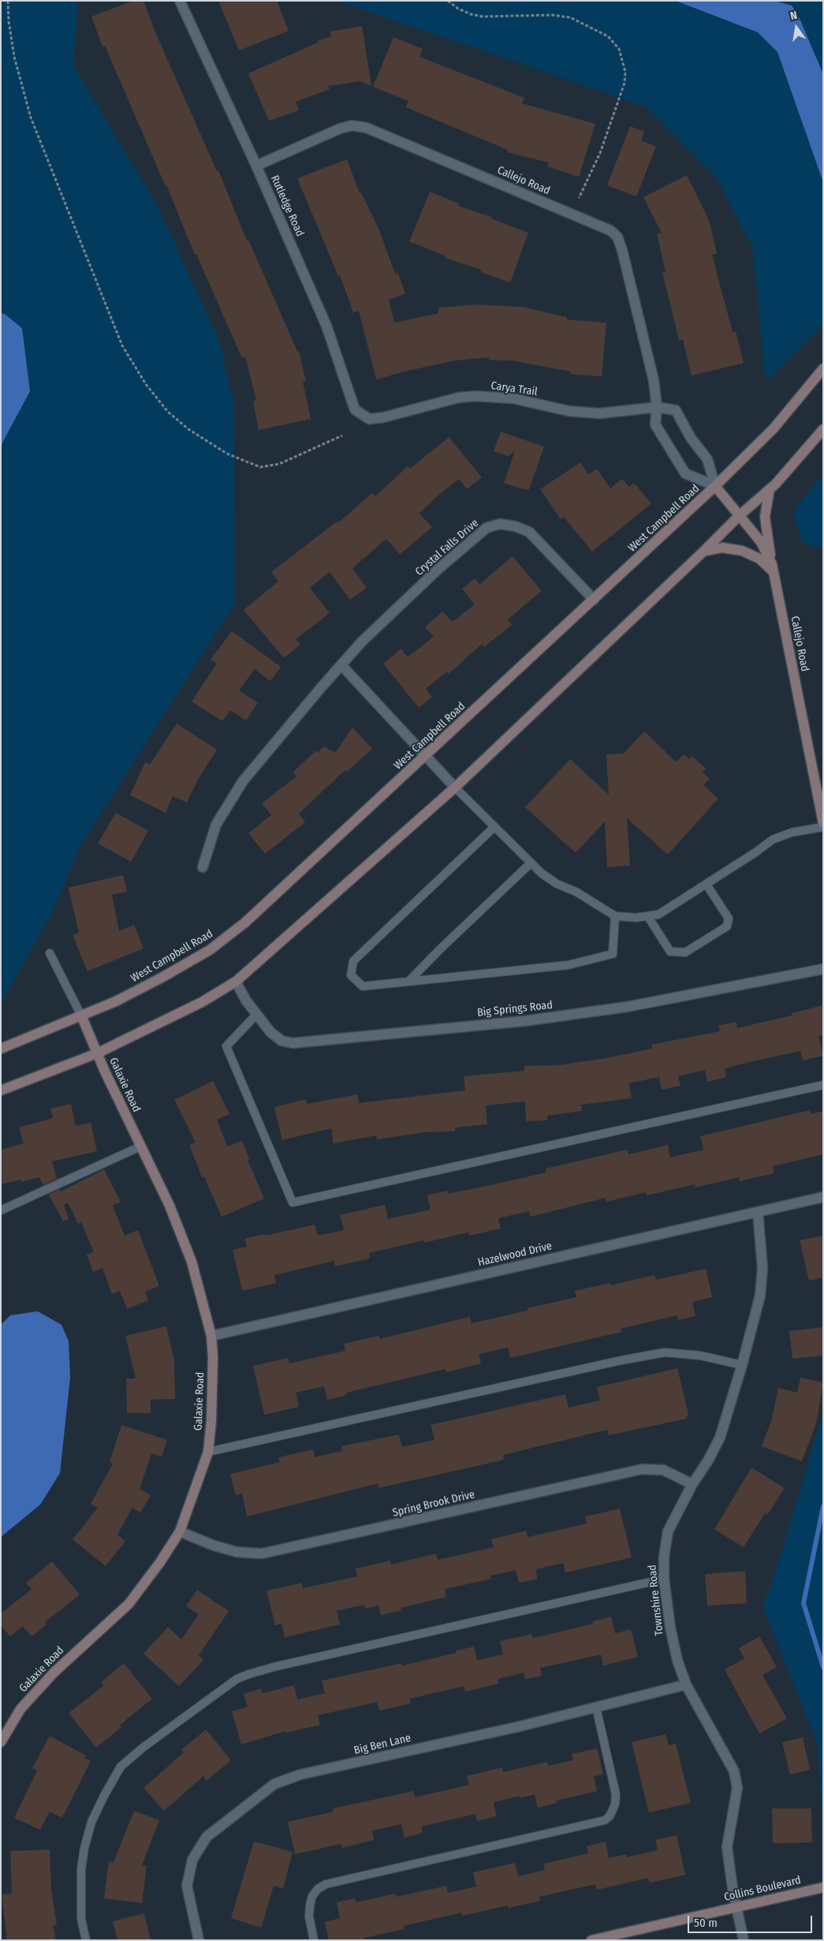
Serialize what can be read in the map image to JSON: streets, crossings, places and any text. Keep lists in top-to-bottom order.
{
  "streets": {
    "main road": [
      "Callejo Road",
      "West Campbell Road",
      "Galaxie Road",
      "Collins Boulevard"
    ],
    "street": [
      "Rutledge Road",
      "Carya Trail",
      "Crystal Falls Drive",
      "Big Springs Road",
      "Hazelwood Drive",
      "Spring Brook Drive",
      "Townshire Road",
      "Big Ben Lane"
    ]
  },
  "crossings": [
    ["Callejo Road", "Rutledge Road"],
    ["Callejo Road", "Carya Trail"],
    ["Callejo Road", "West Campbell Road"],
    ["Rutledge Road", "Carya Trail"],
    ["West Campbell Road", "Crystal Falls Drive"],
    ["West Campbell Road", "Galaxie Road"],
    ["Galaxie Road", "Hazelwood Drive"],
    ["Galaxie Road", "Spring Brook Drive"],
    ["Hazelwood Drive", "Townshire Road"],
    ["Spring Brook Drive", "Townshire Road"],
    ["Townshire Road", "Big Ben Lane"],
    ["Townshire Road", "Collins Boulevard"]
  ],
  "scale_bar": "50 m",
  "north": "top"
}
